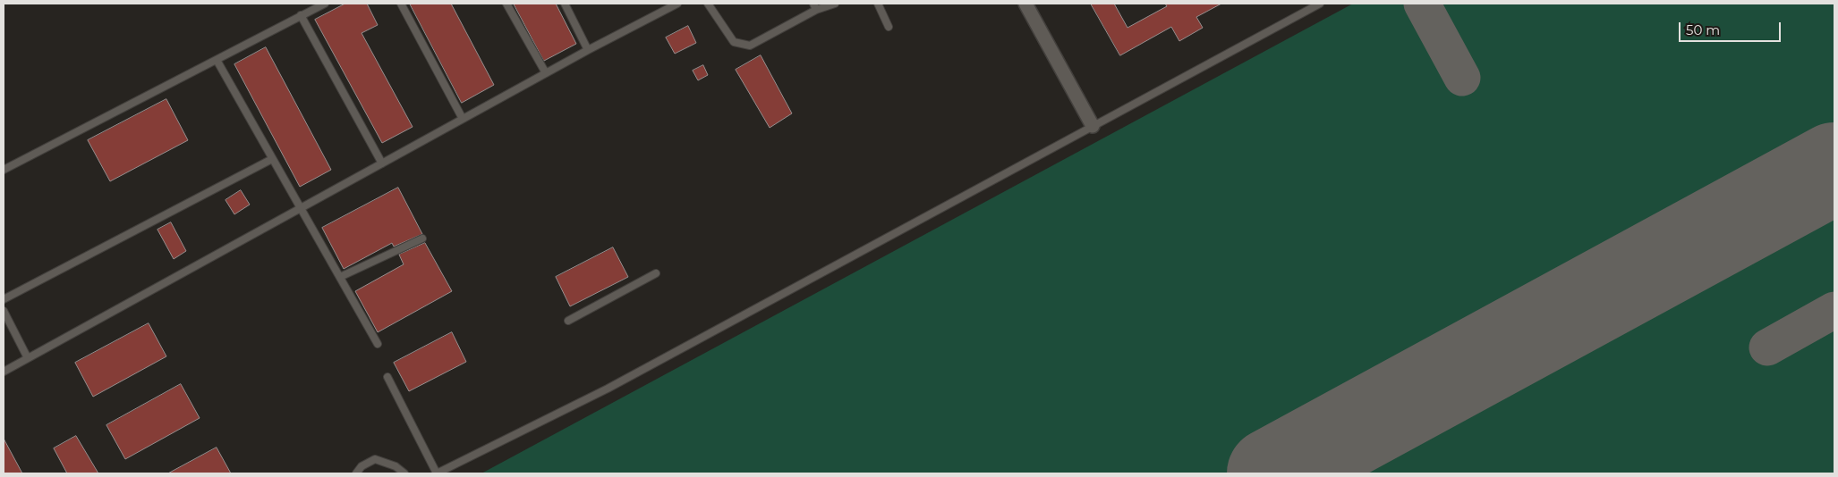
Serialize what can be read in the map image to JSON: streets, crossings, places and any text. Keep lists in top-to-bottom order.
{
  "scale_bar": "50 m"
}
